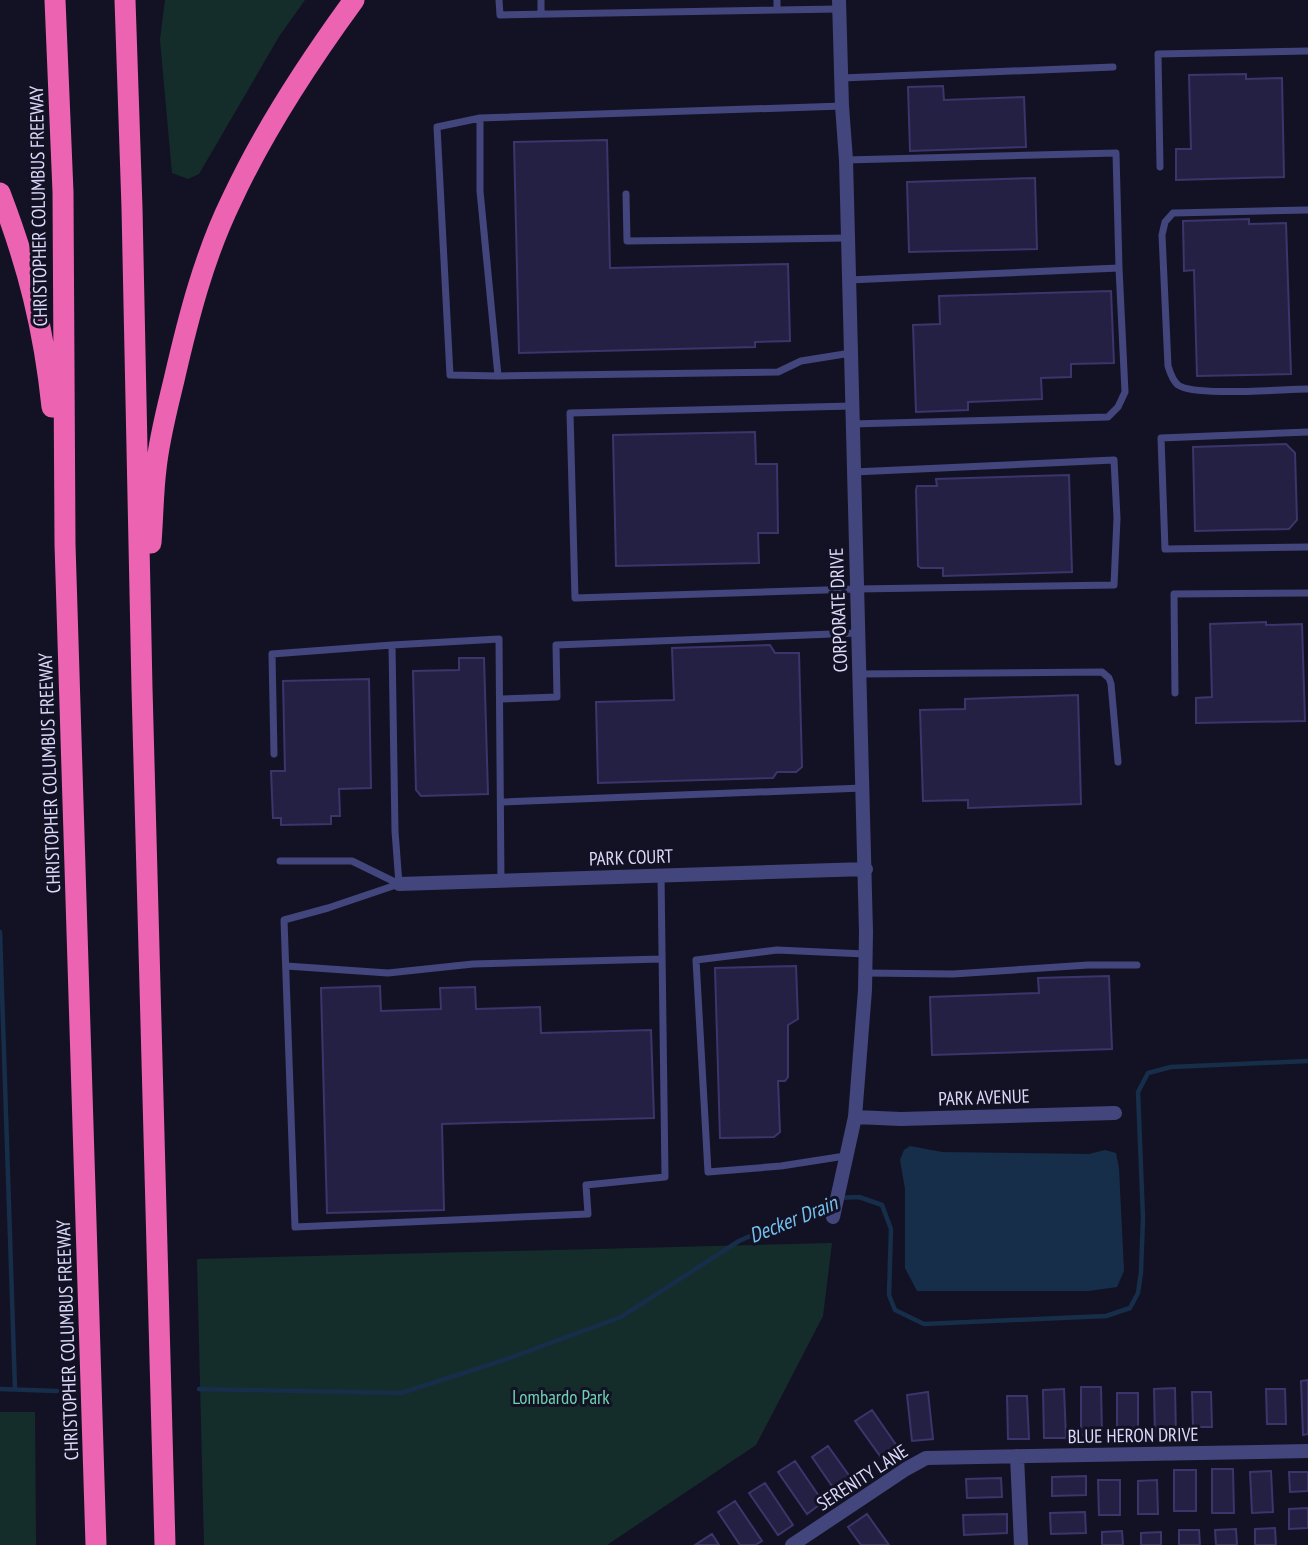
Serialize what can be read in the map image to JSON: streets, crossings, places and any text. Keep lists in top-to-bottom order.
{
  "streets": {
    "highway": ["CHRISTOPHER COLUMBUS FREEWAY"],
    "street": [
      "CORPORATE DRIVE",
      "PARK COURT",
      "PARK AVENUE",
      "BLUE HERON DRIVE",
      "SERENITY LANE"
    ]
  },
  "crossings": [
    ["CORPORATE DRIVE", "PARK COURT"],
    ["CORPORATE DRIVE", "PARK AVENUE"],
    ["BLUE HERON DRIVE", "SERENITY LANE"]
  ],
  "water": ["Decker Drain"],
  "parks": ["Lombardo Park"]
}
